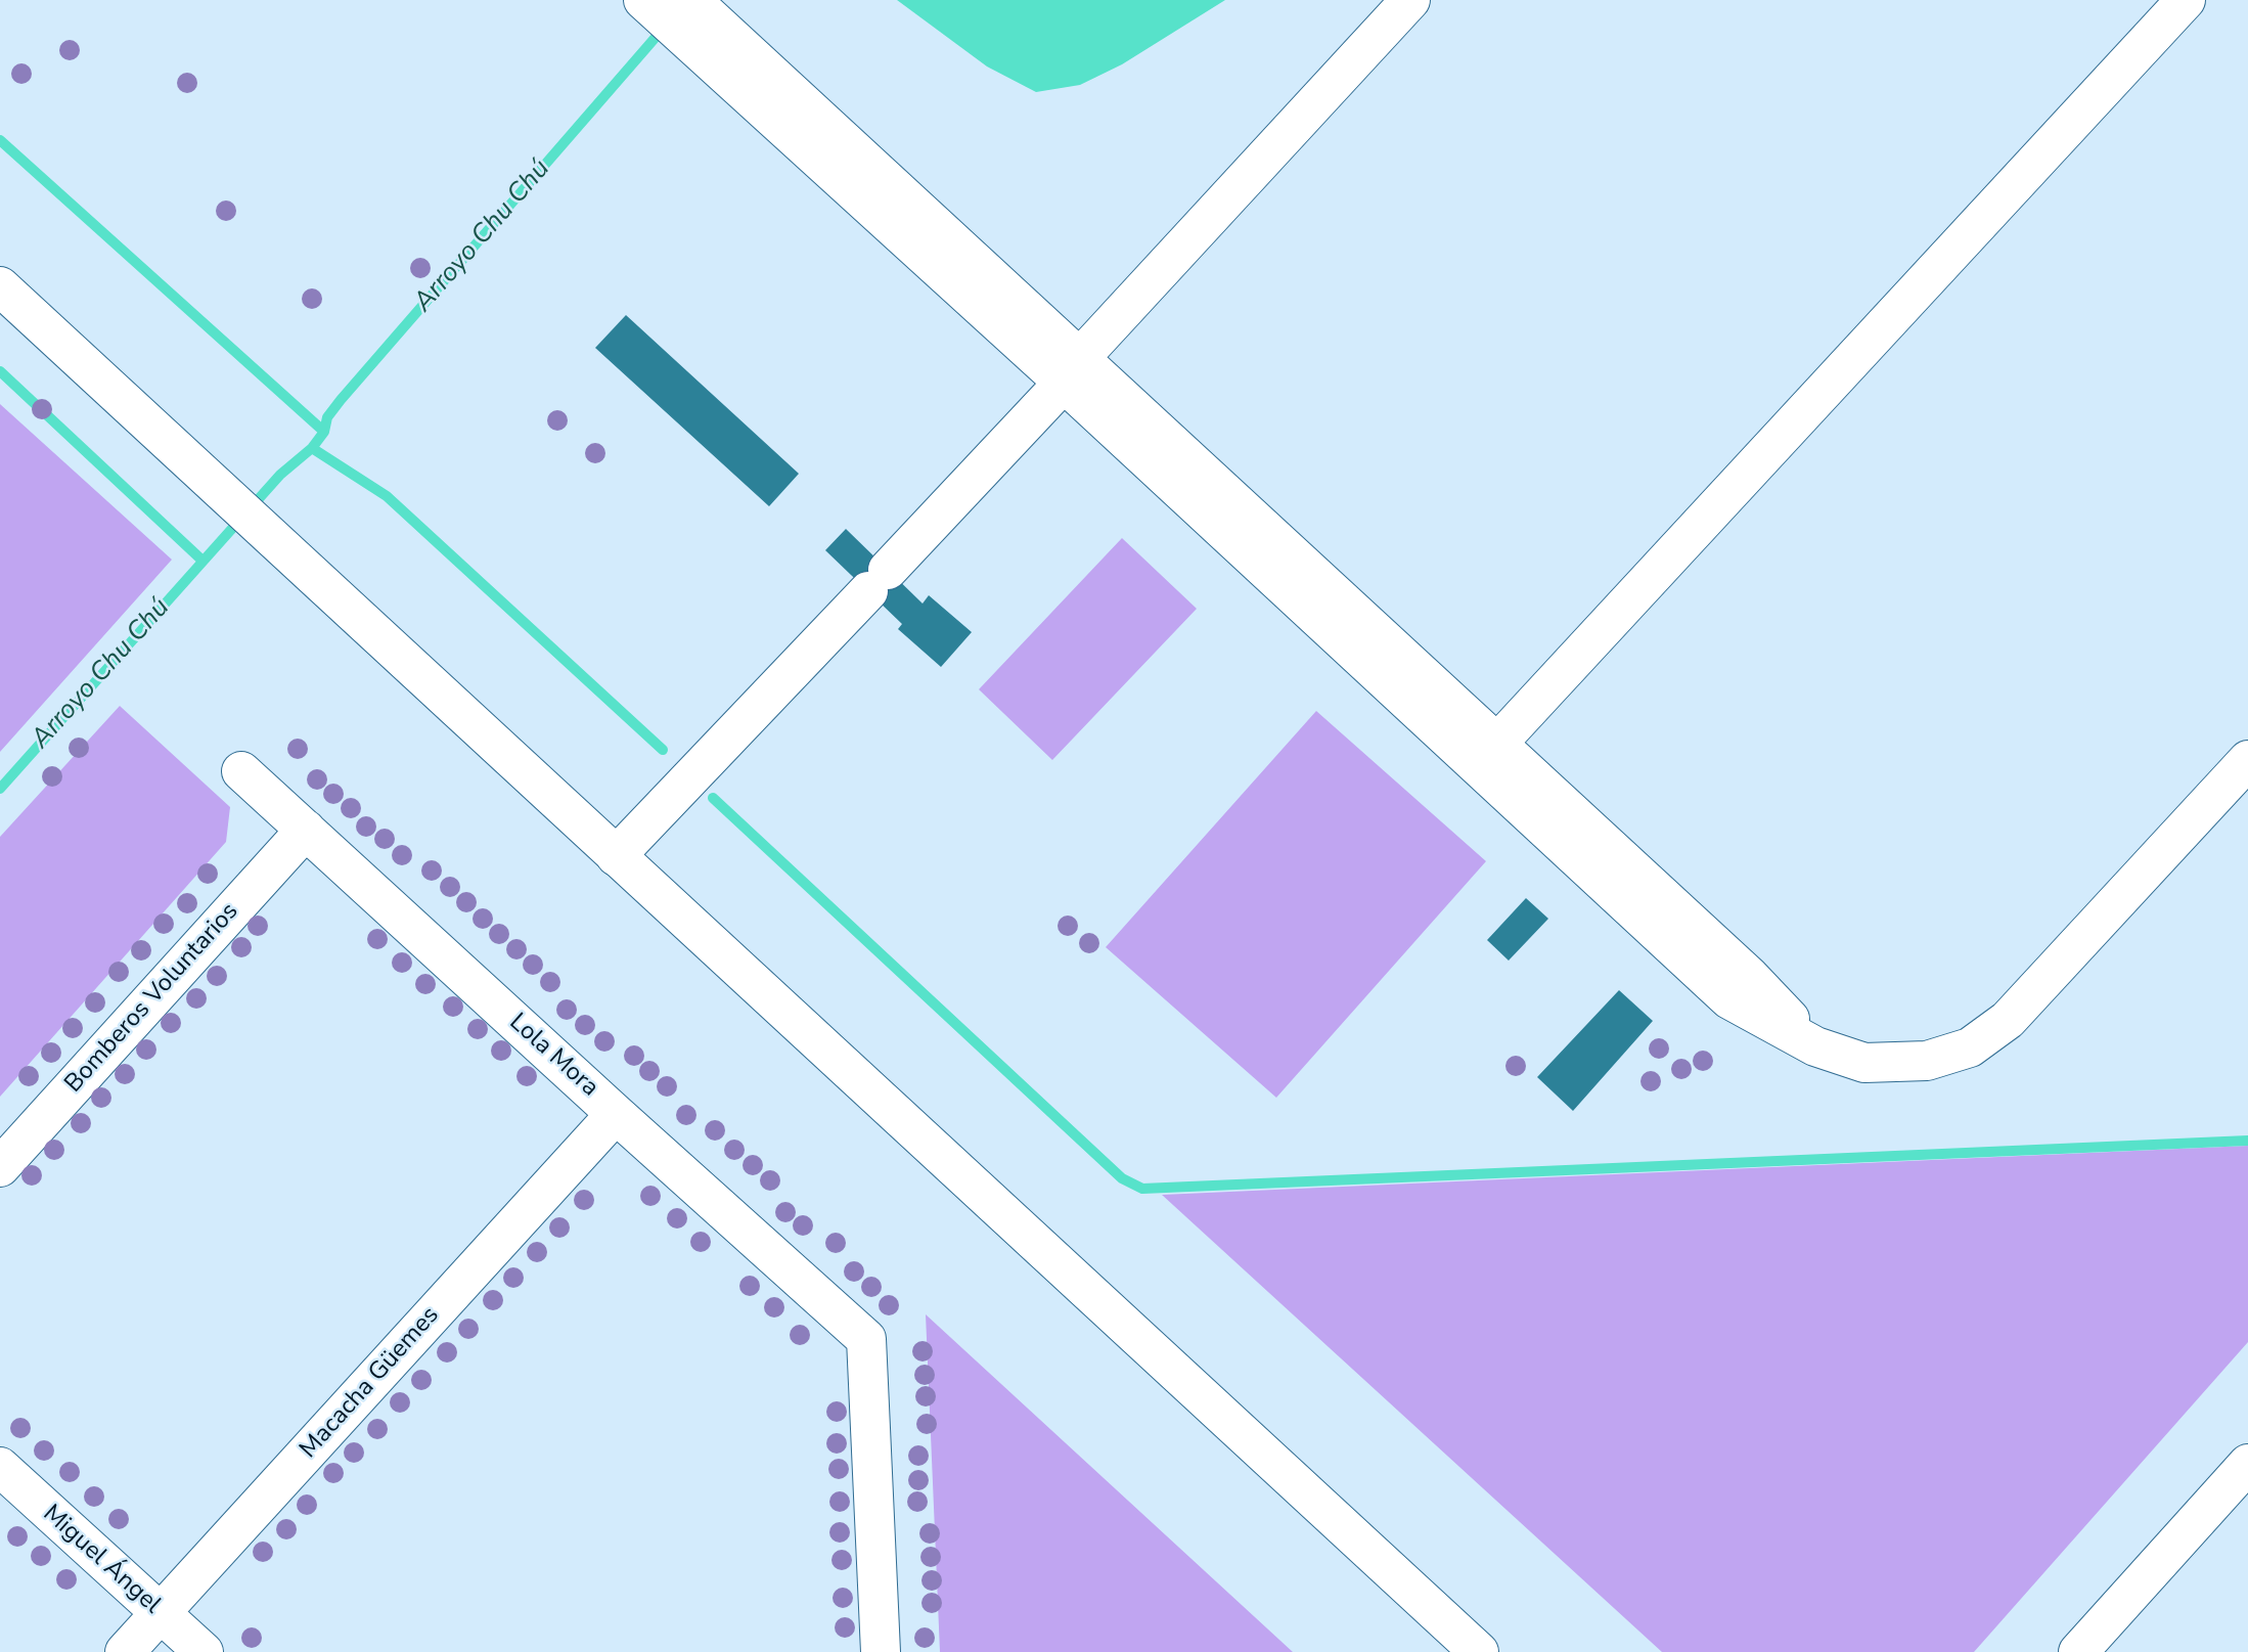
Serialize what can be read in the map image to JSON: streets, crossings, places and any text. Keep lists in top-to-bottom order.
{
  "streets": {
    "main road": [
      "Bomberos Voluntarios",
      "Lola Mora",
      "Macacha Güemes",
      "Miguel Ángel"
    ]
  },
  "crossings": [
    ["Bomberos Voluntarios", "Lola Mora"],
    ["Lola Mora", "Macacha Güemes"],
    ["Macacha Güemes", "Miguel Ángel"]
  ],
  "water": ["Arroyo Chu Chú"]
}
